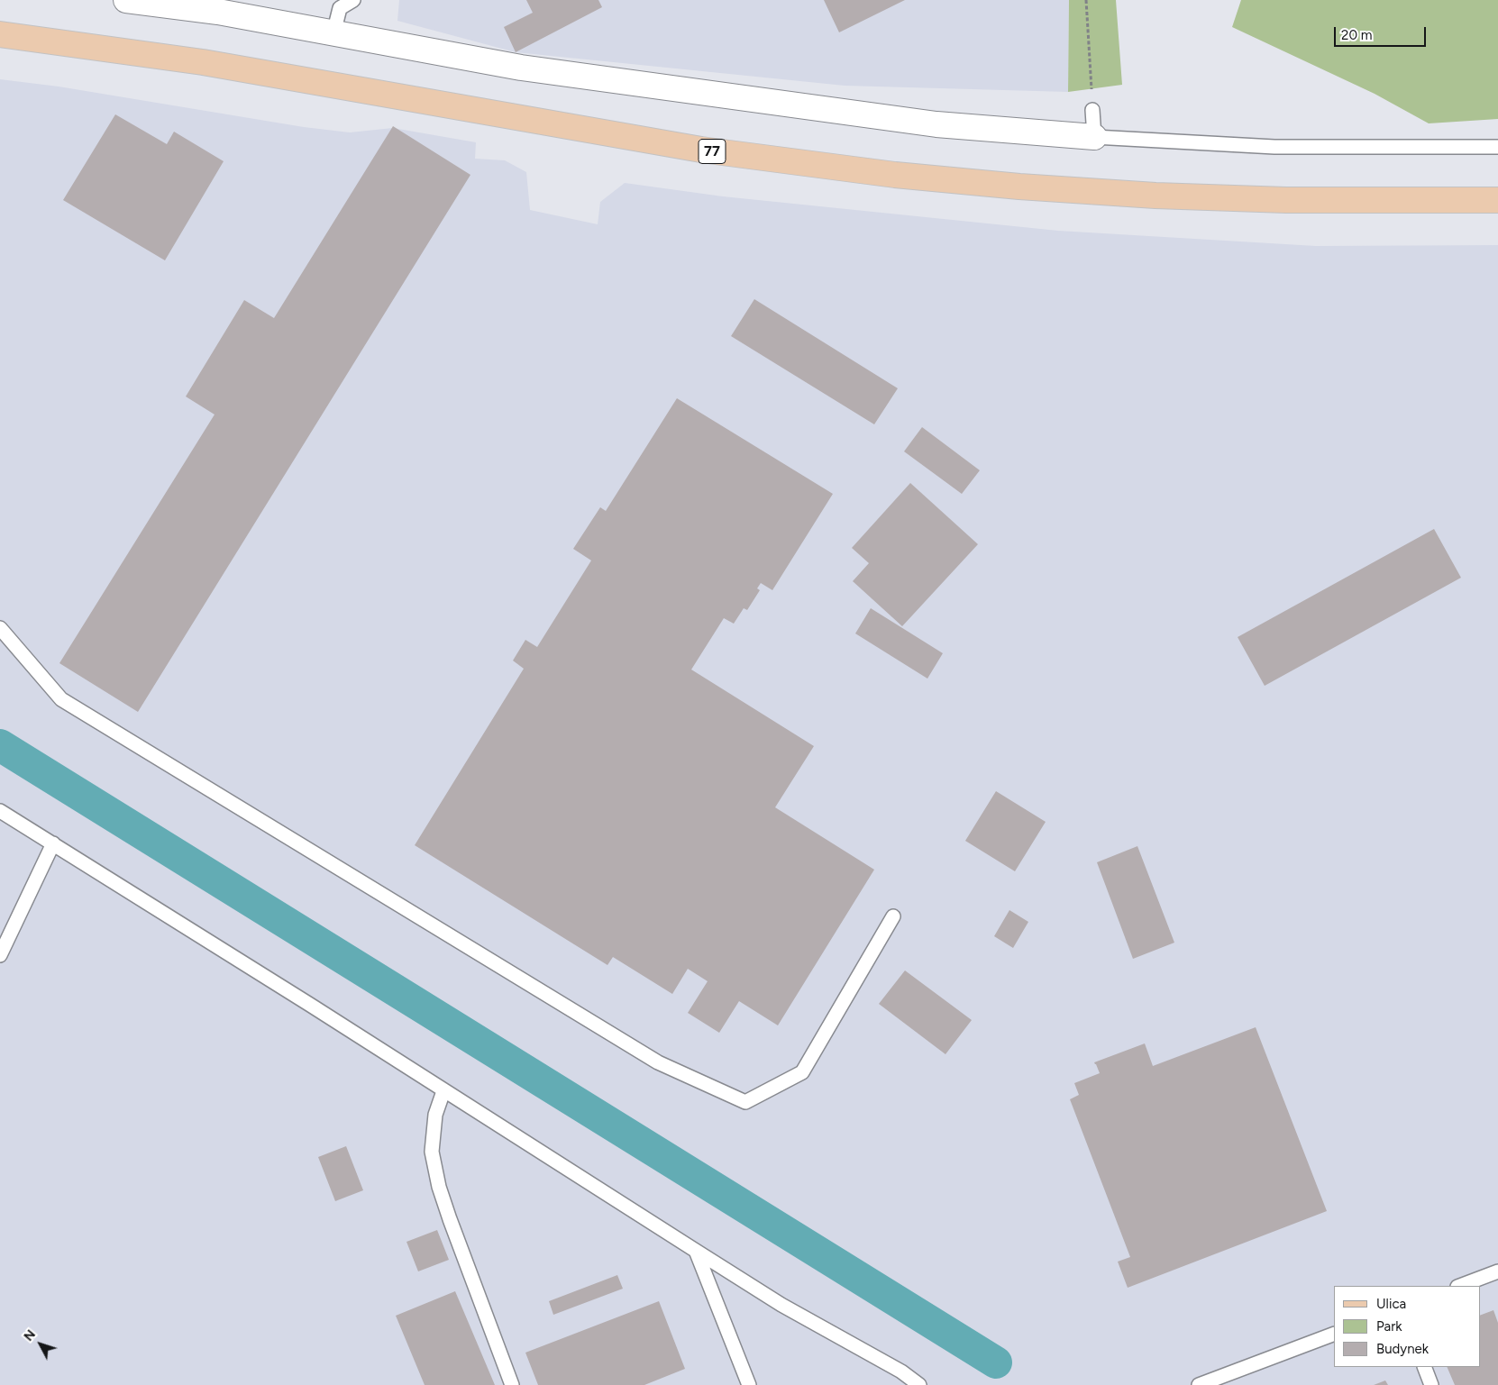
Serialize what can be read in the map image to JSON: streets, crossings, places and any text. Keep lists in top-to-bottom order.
{
  "streets": {
    "main road": ["77"]
  },
  "legend": ["Ulica", "Park", "Budynek"],
  "scale_bar": "20 m",
  "north": "top left"
}
